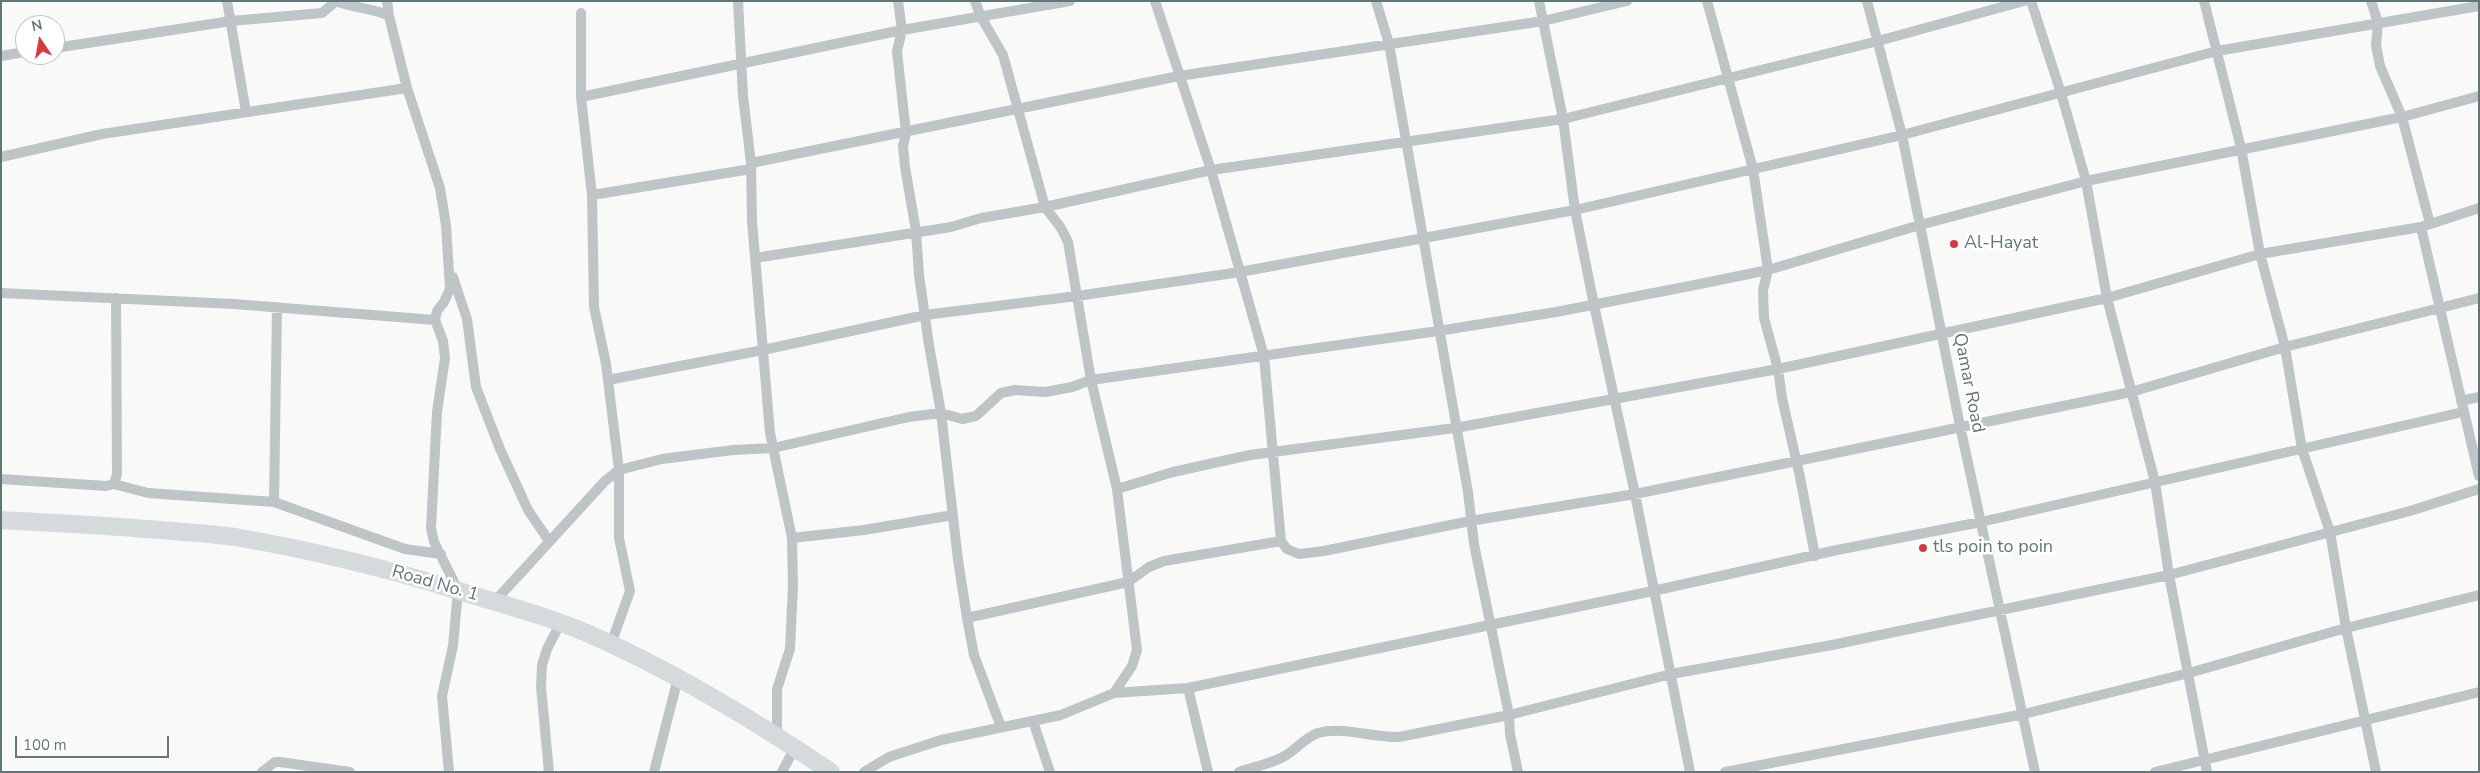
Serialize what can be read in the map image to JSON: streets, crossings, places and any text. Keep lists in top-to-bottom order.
{
  "streets": {
    "highway": ["Road No. 1"],
    "street": ["Qamar Road"]
  },
  "places": ["Al-Hayat", "tls poin to poin"],
  "scale_bar": "100 m",
  "north": "top"
}
